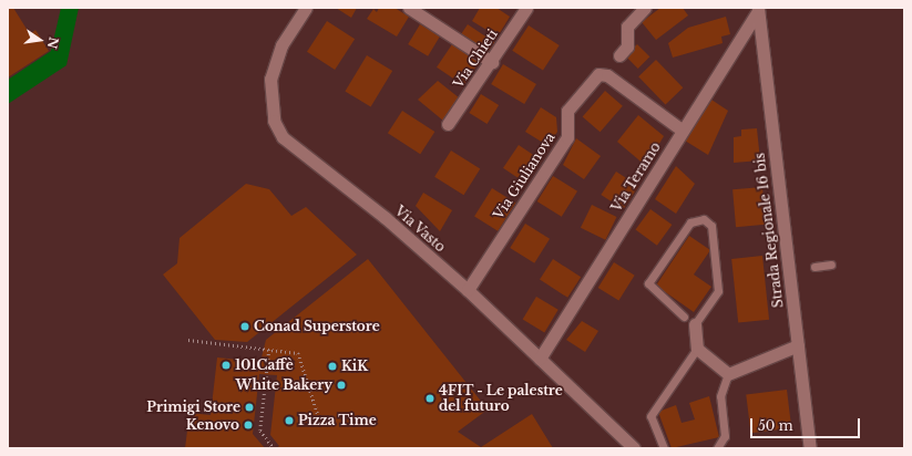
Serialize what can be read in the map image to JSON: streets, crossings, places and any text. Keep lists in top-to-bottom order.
{
  "streets": {
    "street": [
      "Via Chieti",
      "Via Giulianova",
      "Via Teramo",
      "Via Vasto",
      "Strada Regionale 16 bis"
    ]
  },
  "crossings": [
    ["Via Giulianova", "Via Teramo"],
    ["Via Giulianova", "Via Vasto"],
    ["Via Teramo", "Via Vasto"],
    ["Via Teramo", "Strada Regionale 16 bis"]
  ],
  "places": [
    "Conad Superstore",
    "101Caffè",
    "KiK",
    "White Bakery",
    "4FIT - Le palestre del futuro",
    "Primigi Store",
    "Pizza Time",
    "Kenovo"
  ],
  "scale_bar": "50 m",
  "north": "right"
}
